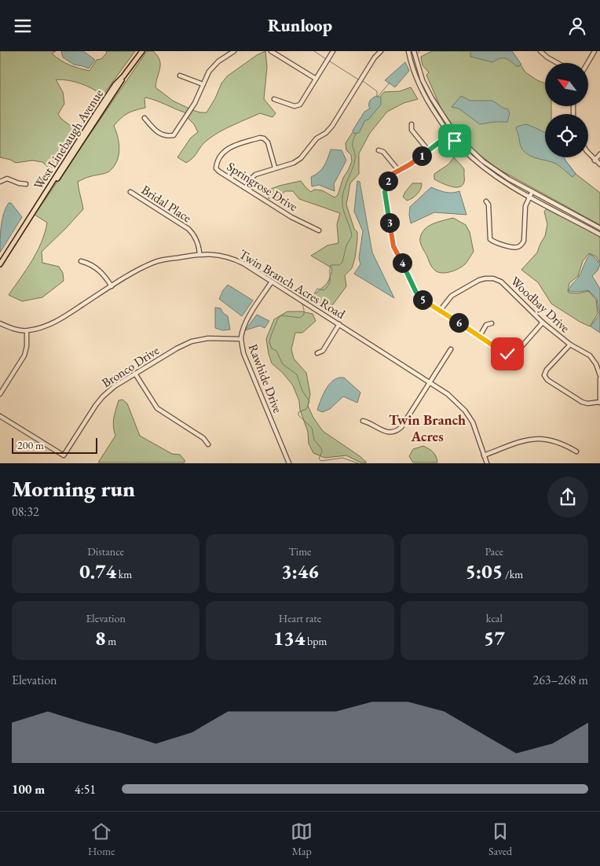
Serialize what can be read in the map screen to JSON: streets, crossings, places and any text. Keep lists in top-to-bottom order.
{
  "streets": {
    "main road": ["West Linebaugh Avenue"],
    "street": [
      "Springrose Drive",
      "Bridal Place",
      "Twin Branch Acres Road",
      "Woodbay Drive",
      "Bronco Drive",
      "Rawhide Drive"
    ]
  },
  "crossings": [
    ["Bridal Place", "Twin Branch Acres Road"],
    ["Twin Branch Acres Road", "Rawhide Drive"],
    ["Bronco Drive", "Rawhide Drive"]
  ],
  "districts": ["Twin Branch Acres"],
  "scale_bar": "200 m",
  "north": "top left",
  "page": {
    "header": "Runloop",
    "pins": [
      "1",
      "2",
      "3",
      "4",
      "5",
      "6"
    ],
    "scale": "200 m",
    "heading": ["Morning run", "08:32"],
    "stats": [
      ["Distance", "0.74 km"],
      ["Time", "3:46"],
      ["Pace", "5:05 /km"],
      ["Elevation", "8 m"],
      ["Heart rate", "134 bpm"],
      ["kcal", "57"]
    ],
    "chart": ["Elevation", "263–268 m"],
    "list": [
      {
        "name": "100 m",
        "note": "4:51"
      }
    ],
    "tabs": ["Home", "Map", "Saved"]
  }
}
